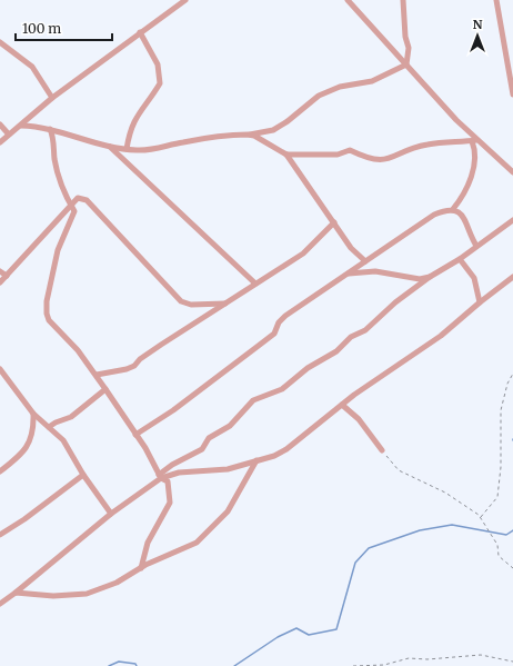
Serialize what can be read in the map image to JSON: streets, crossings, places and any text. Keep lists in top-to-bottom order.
{
  "scale_bar": "100 m",
  "north": "top"
}
